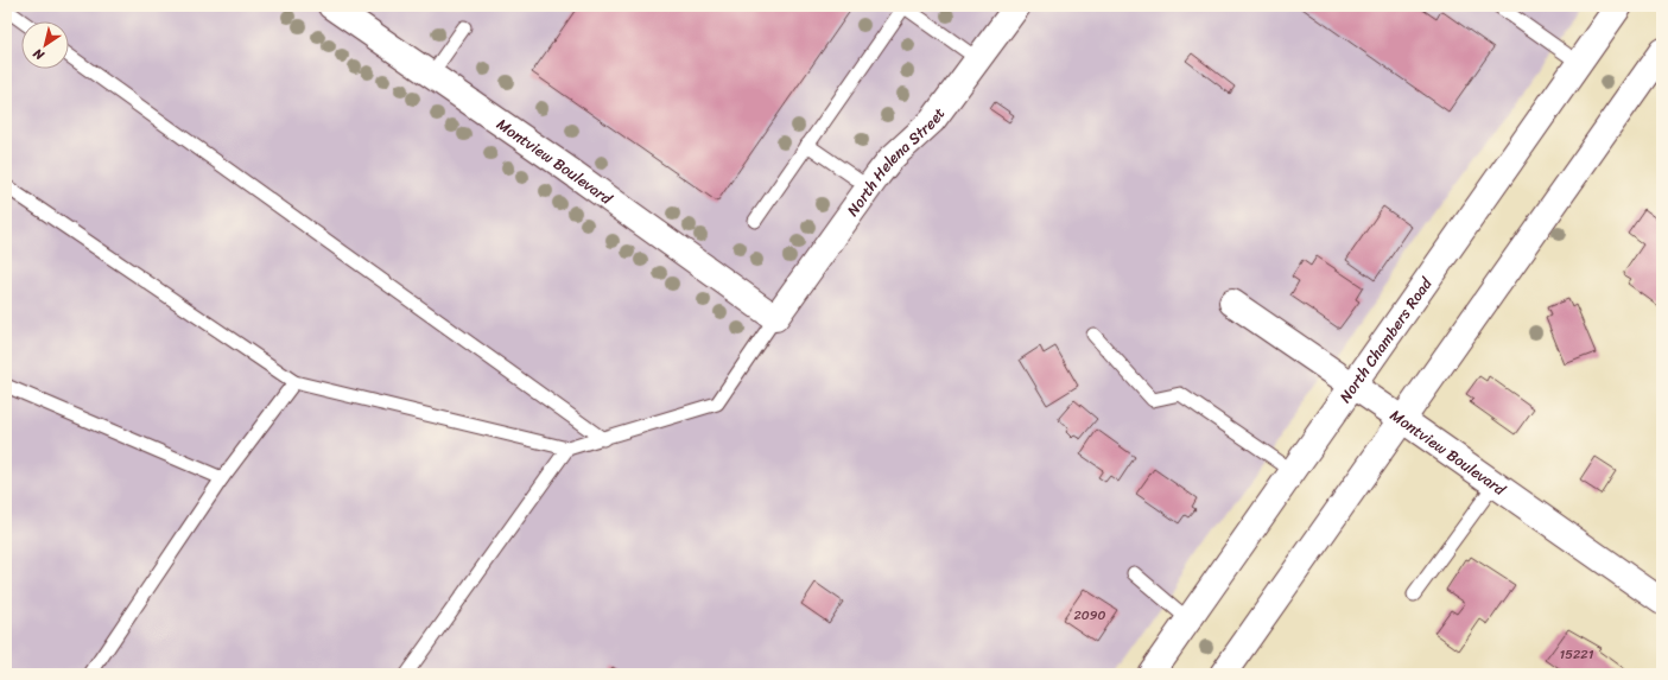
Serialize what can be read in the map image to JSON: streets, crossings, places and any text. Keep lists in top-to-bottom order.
{
  "streets": {
    "main road": ["Montview Boulevard", "North Helena Street", "North Chambers Road"]
  },
  "crossings": [
    ["Montview Boulevard", "North Helena Street"],
    ["Montview Boulevard", "North Chambers Road"]
  ],
  "house_numbers": ["2090", "15221"],
  "north": "bottom left"
}
